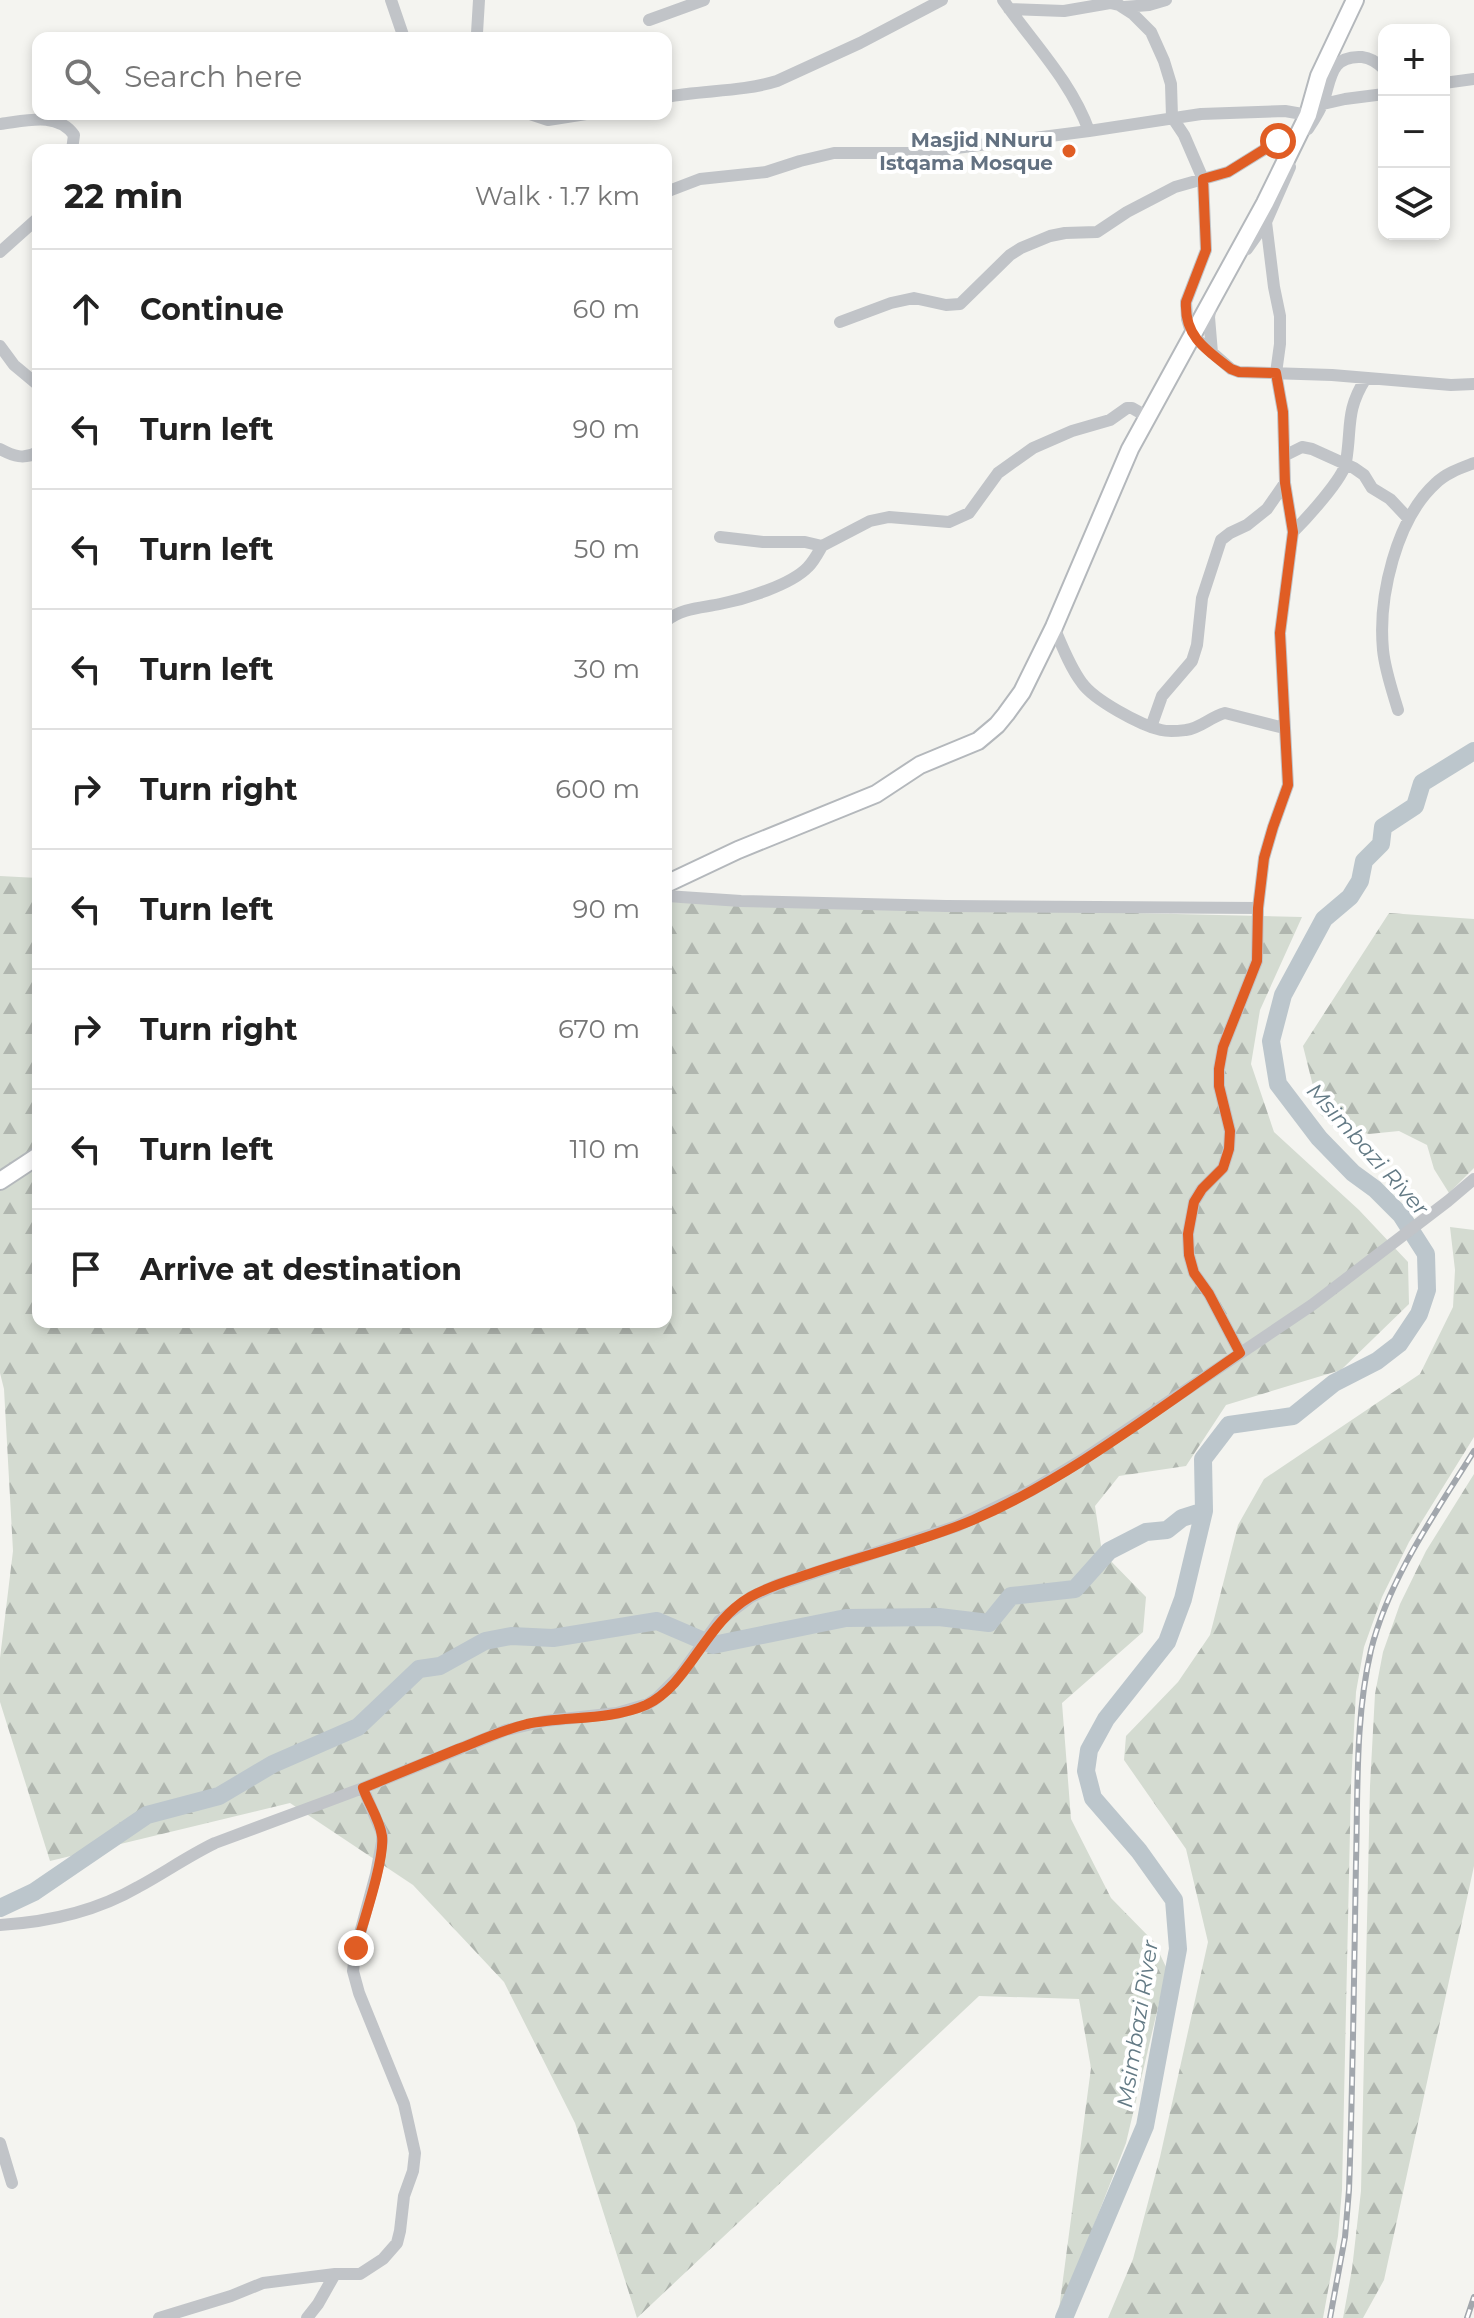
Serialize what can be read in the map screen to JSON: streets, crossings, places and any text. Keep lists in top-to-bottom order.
{
  "water": ["Msimbazi River"],
  "places": ["Masjid NNuru Istqama Mosque"],
  "page": {
    "map_buttons": ["+", "−"],
    "search": "Search here",
    "heading": ["22 min", "Walk · 1.7 km"],
    "list": [
      ["Continue", "60 m"],
      ["Turn left", "90 m"],
      ["Turn left", "50 m"],
      ["Turn left", "30 m"],
      ["Turn right", "600 m"],
      ["Turn left", "90 m"],
      ["Turn right", "670 m"],
      ["Turn left", "110 m"],
      "Arrive at destination"
    ]
  }
}
